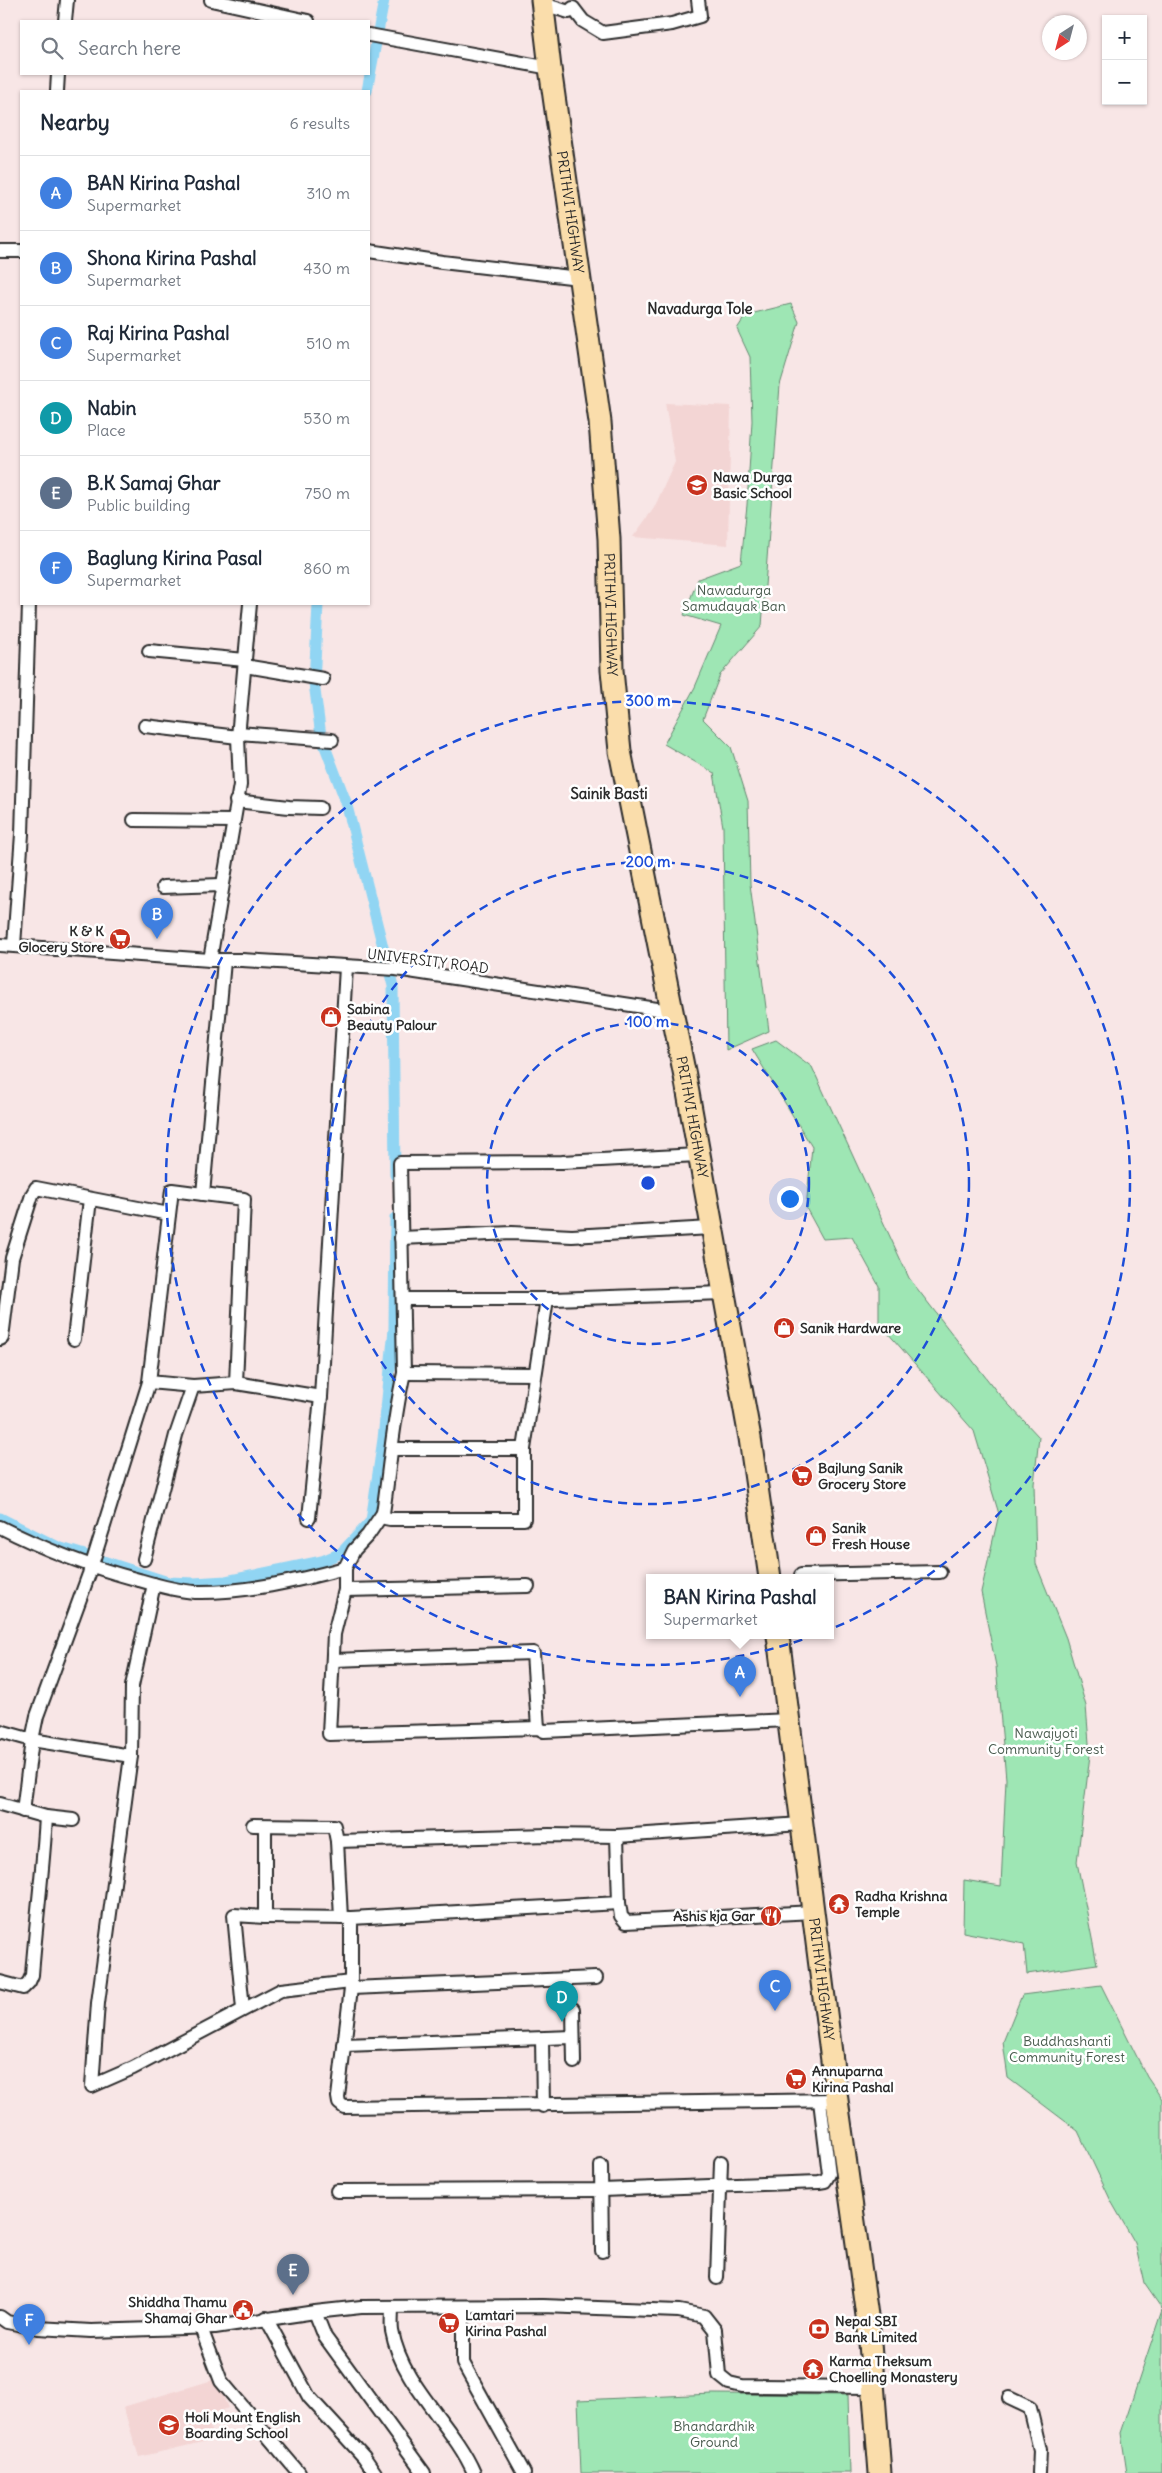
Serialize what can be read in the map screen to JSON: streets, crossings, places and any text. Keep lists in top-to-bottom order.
{
  "streets": {
    "highway": ["PRITHVI HIGHWAY"],
    "street": ["UNIVERSITY ROAD"]
  },
  "crossings": [
    ["PRITHVI HIGHWAY", "UNIVERSITY ROAD"]
  ],
  "districts": ["Navadurga Tole", "Sainik Basti"],
  "parks": [
    "Nawadurga Samudayak Ban",
    "Nawajyoti Community Forest",
    "Buddhashanti Community Forest",
    "Bhandardhik Ground"
  ],
  "places": {
    "school or university": ["Nawa Durga Basic School", "Holi Mount English Boarding School"],
    "supermarket": [
      "K & K Glocery Store",
      "Bajlung Sanik Grocery Store",
      "Annuparna Kirina Pashal",
      "Lamtari Kirina Pashal"
    ],
    "shop": ["Sabina Beauty Palour", "Sanik Hardware", "Sanik Fresh House"],
    "temple": ["Radha Krishna Temple", "Karma Theksum Choelling Monastery"],
    "restaurant": ["Ashis kja Gar"],
    "public building": ["Shiddha Thamu Shamaj Ghar"],
    "bank": ["Nepal SBI Bank Limited"]
  },
  "north": "bottom left",
  "page": {
    "map_buttons": ["+", "−"],
    "search": "Search here",
    "heading": ["Nearby", "6 results"],
    "list": [
      {
        "mark": "A",
        "name": "BAN Kirina Pashal",
        "note": "Supermarket",
        "value": "310 m"
      },
      {
        "mark": "B",
        "name": "Shona Kirina Pashal",
        "note": "Supermarket",
        "value": "430 m"
      },
      {
        "mark": "C",
        "name": "Raj Kirina Pashal",
        "note": "Supermarket",
        "value": "510 m"
      },
      {
        "mark": "D",
        "name": "Nabin",
        "note": "Place",
        "value": "530 m"
      },
      {
        "mark": "E",
        "name": "B.K Samaj Ghar",
        "note": "Public building",
        "value": "750 m"
      },
      {
        "mark": "F",
        "name": "Baglung Kirina Pasal",
        "note": "Supermarket",
        "value": "860 m"
      }
    ],
    "pins": [
      "B",
      "A",
      "C",
      "D",
      "E",
      "F"
    ],
    "popup": ["BAN Kirina Pashal", "Supermarket"]
  },
  "rings": ["300 m", "200 m", "100 m"]
}
